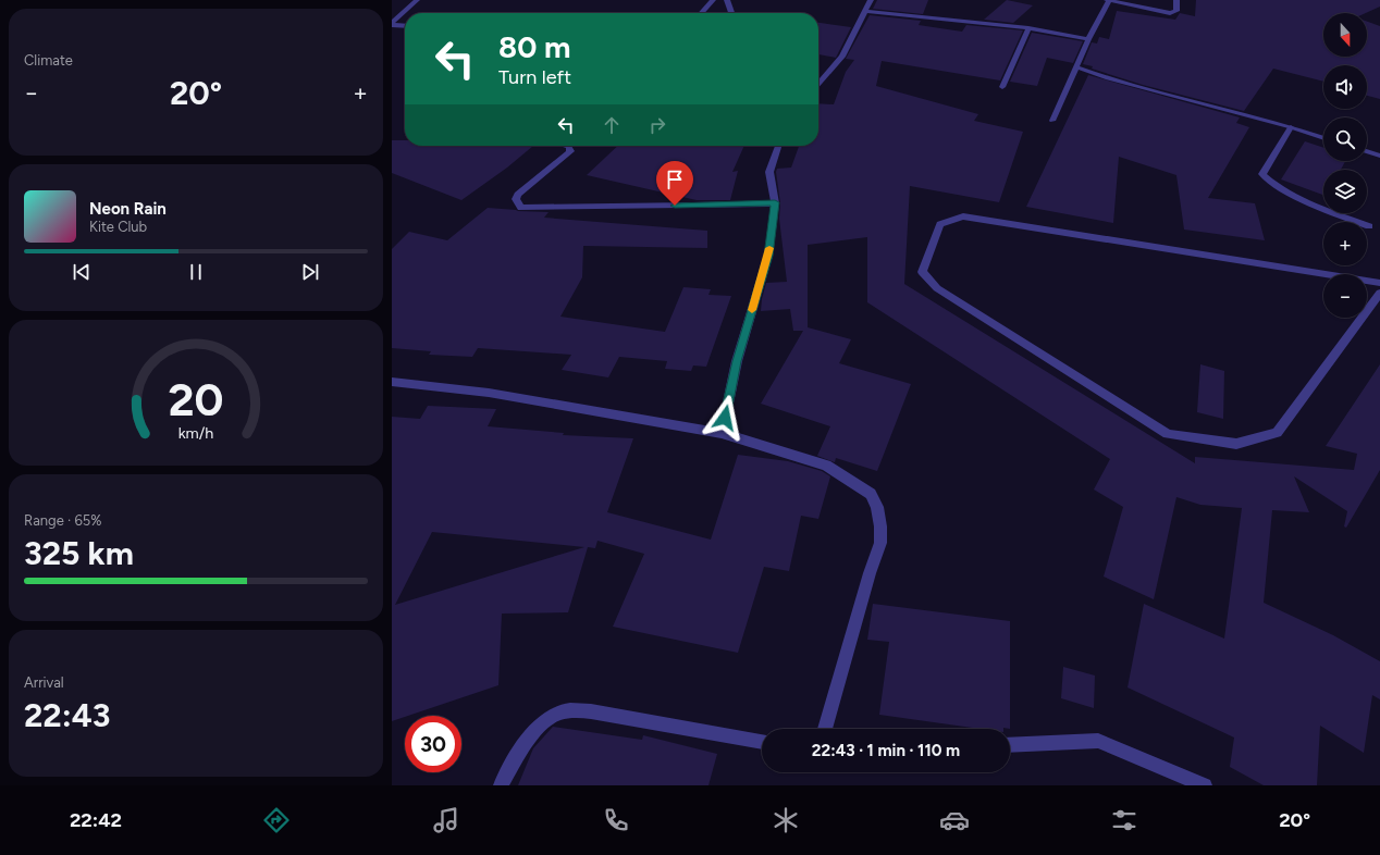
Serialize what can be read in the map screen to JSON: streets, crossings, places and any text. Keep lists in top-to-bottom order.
{
  "north": "bottom",
  "page": {
    "tile": [
      "Climate",
      ["Range · 65%", "325 km"],
      ["Arrival", "22:43"]
    ],
    "map_buttons": ["+", "−"],
    "turn": ["80 m", "Turn left"],
    "heat": ["−", "20°", "+"],
    "song": ["Neon Rain", "Kite Club"],
    "limit": "30",
    "trip": "22:43 · 1 min · 110 m",
    "tabs": ["22:42", "20°"],
    "gauge": ["20", "km/h"]
  }
}
